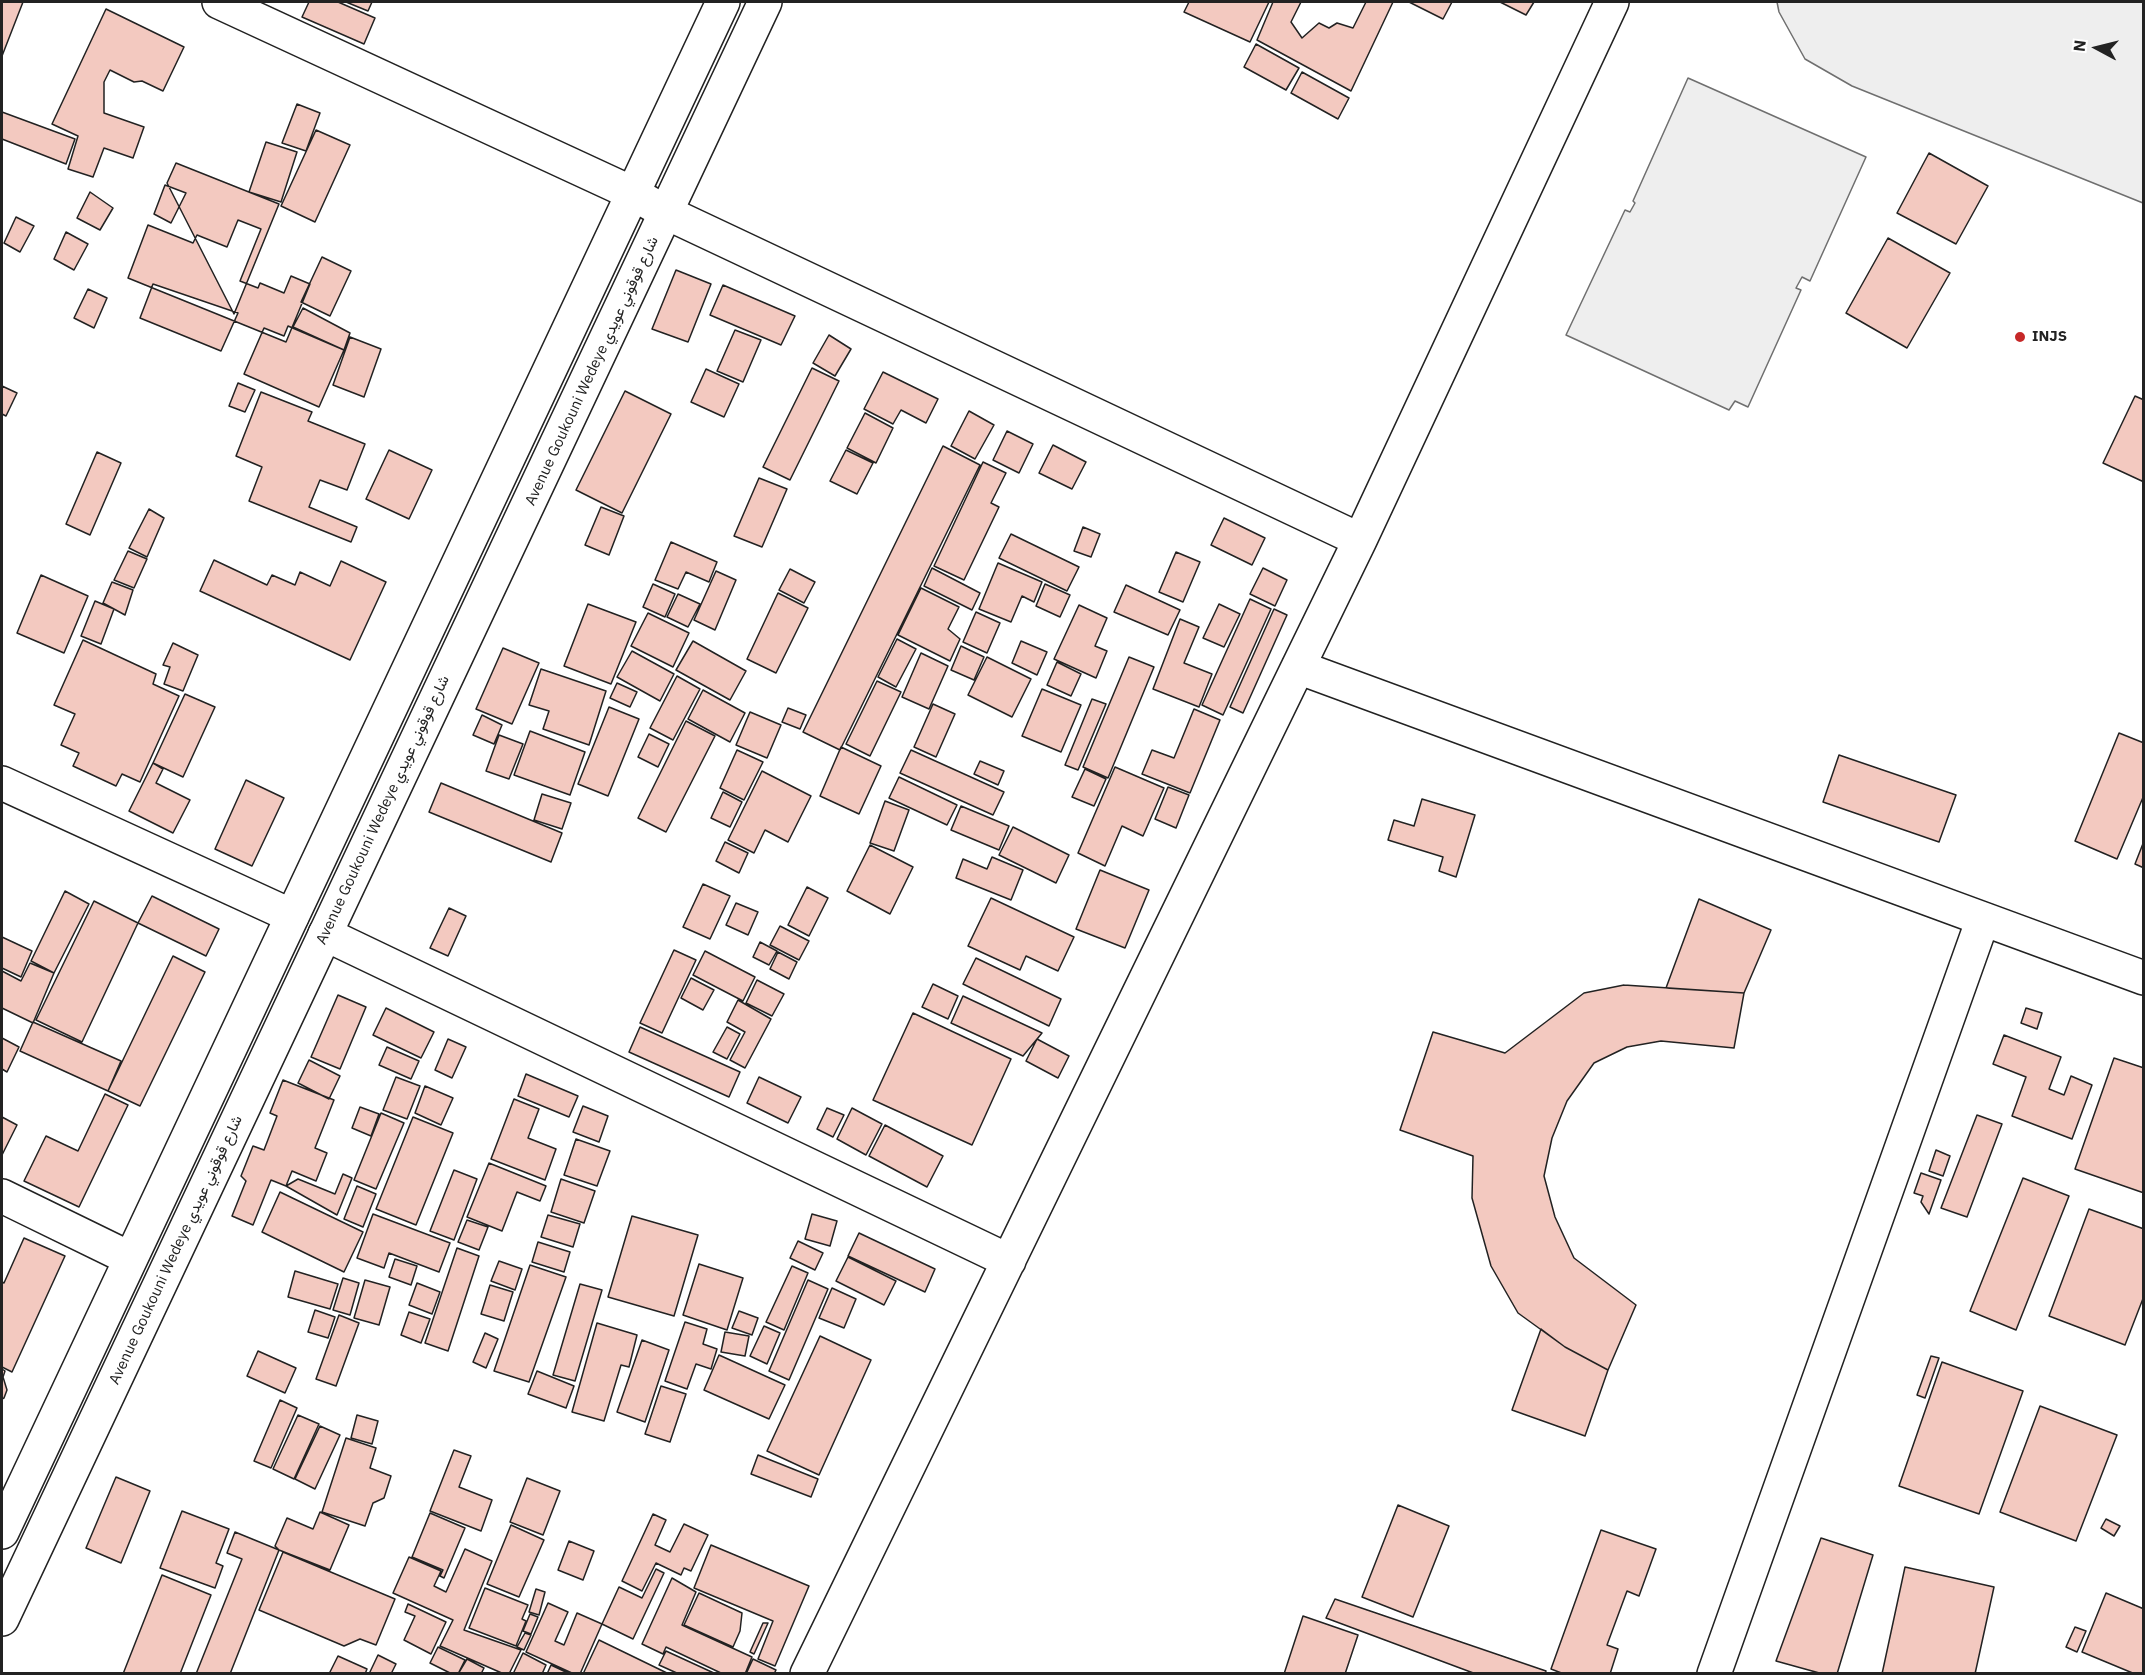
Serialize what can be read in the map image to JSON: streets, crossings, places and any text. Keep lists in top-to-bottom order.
{
  "streets": {
    "street": ["Avenue Goukouni Wedeye شارع قوقوني عويدي"]
  },
  "places": ["INJS"],
  "north": "left"
}
